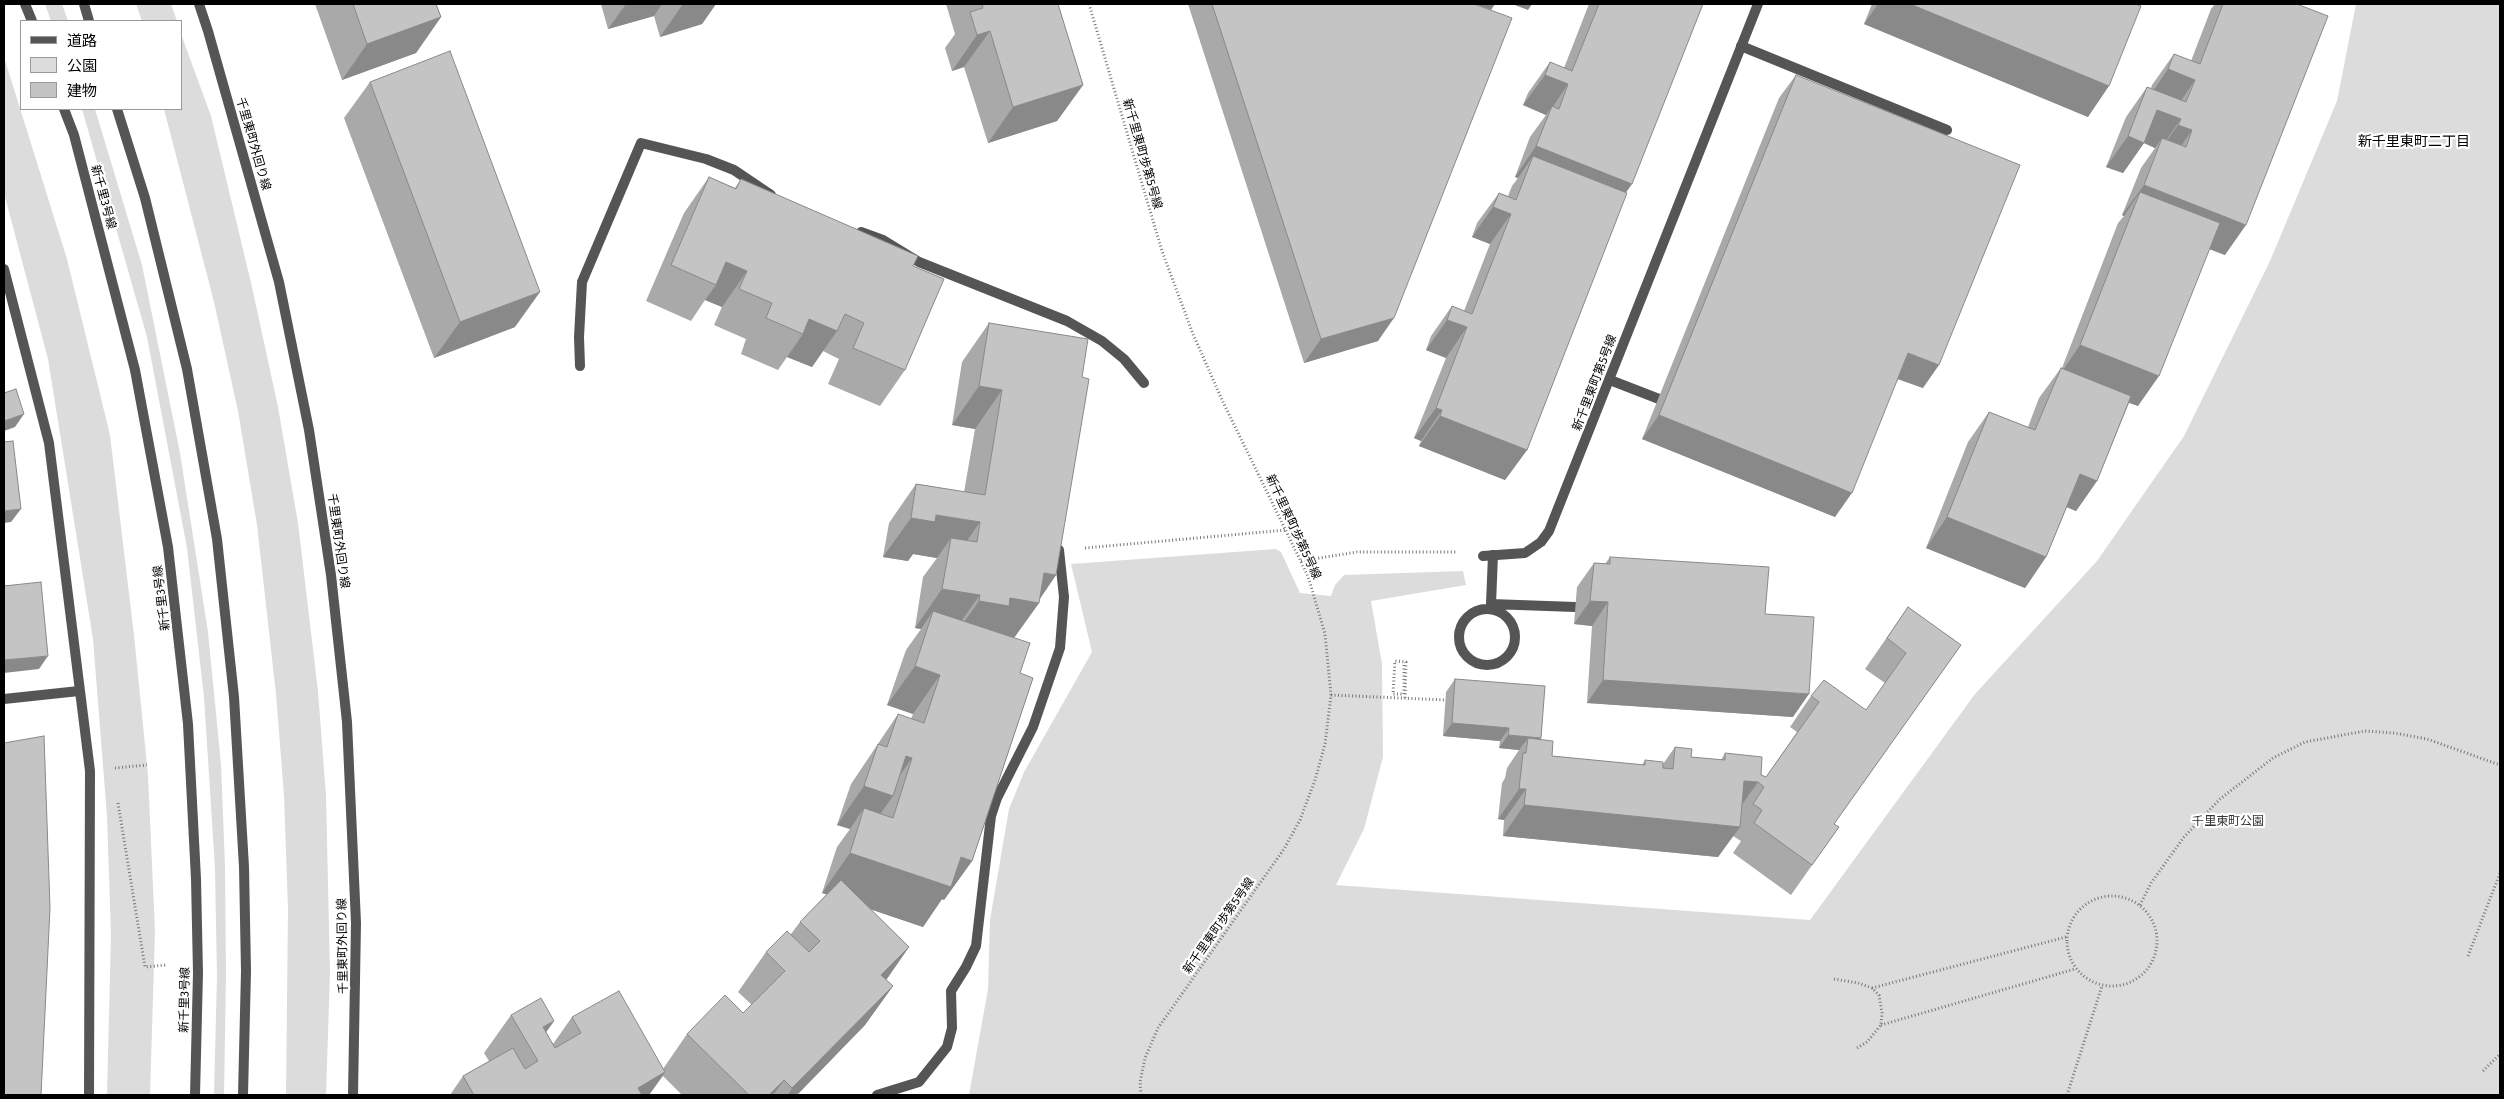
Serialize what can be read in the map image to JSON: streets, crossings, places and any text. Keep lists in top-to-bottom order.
{
  "streets": {
    "street": ["千里東町外回り線", "新千里3号線", "新千里東町第5号線"],
    "path": ["新千里東町歩第5号線"]
  },
  "districts": ["新千里東町二丁目"],
  "parks": ["千里東町公園"],
  "legend": ["道路", "公園", "建物"]
}
